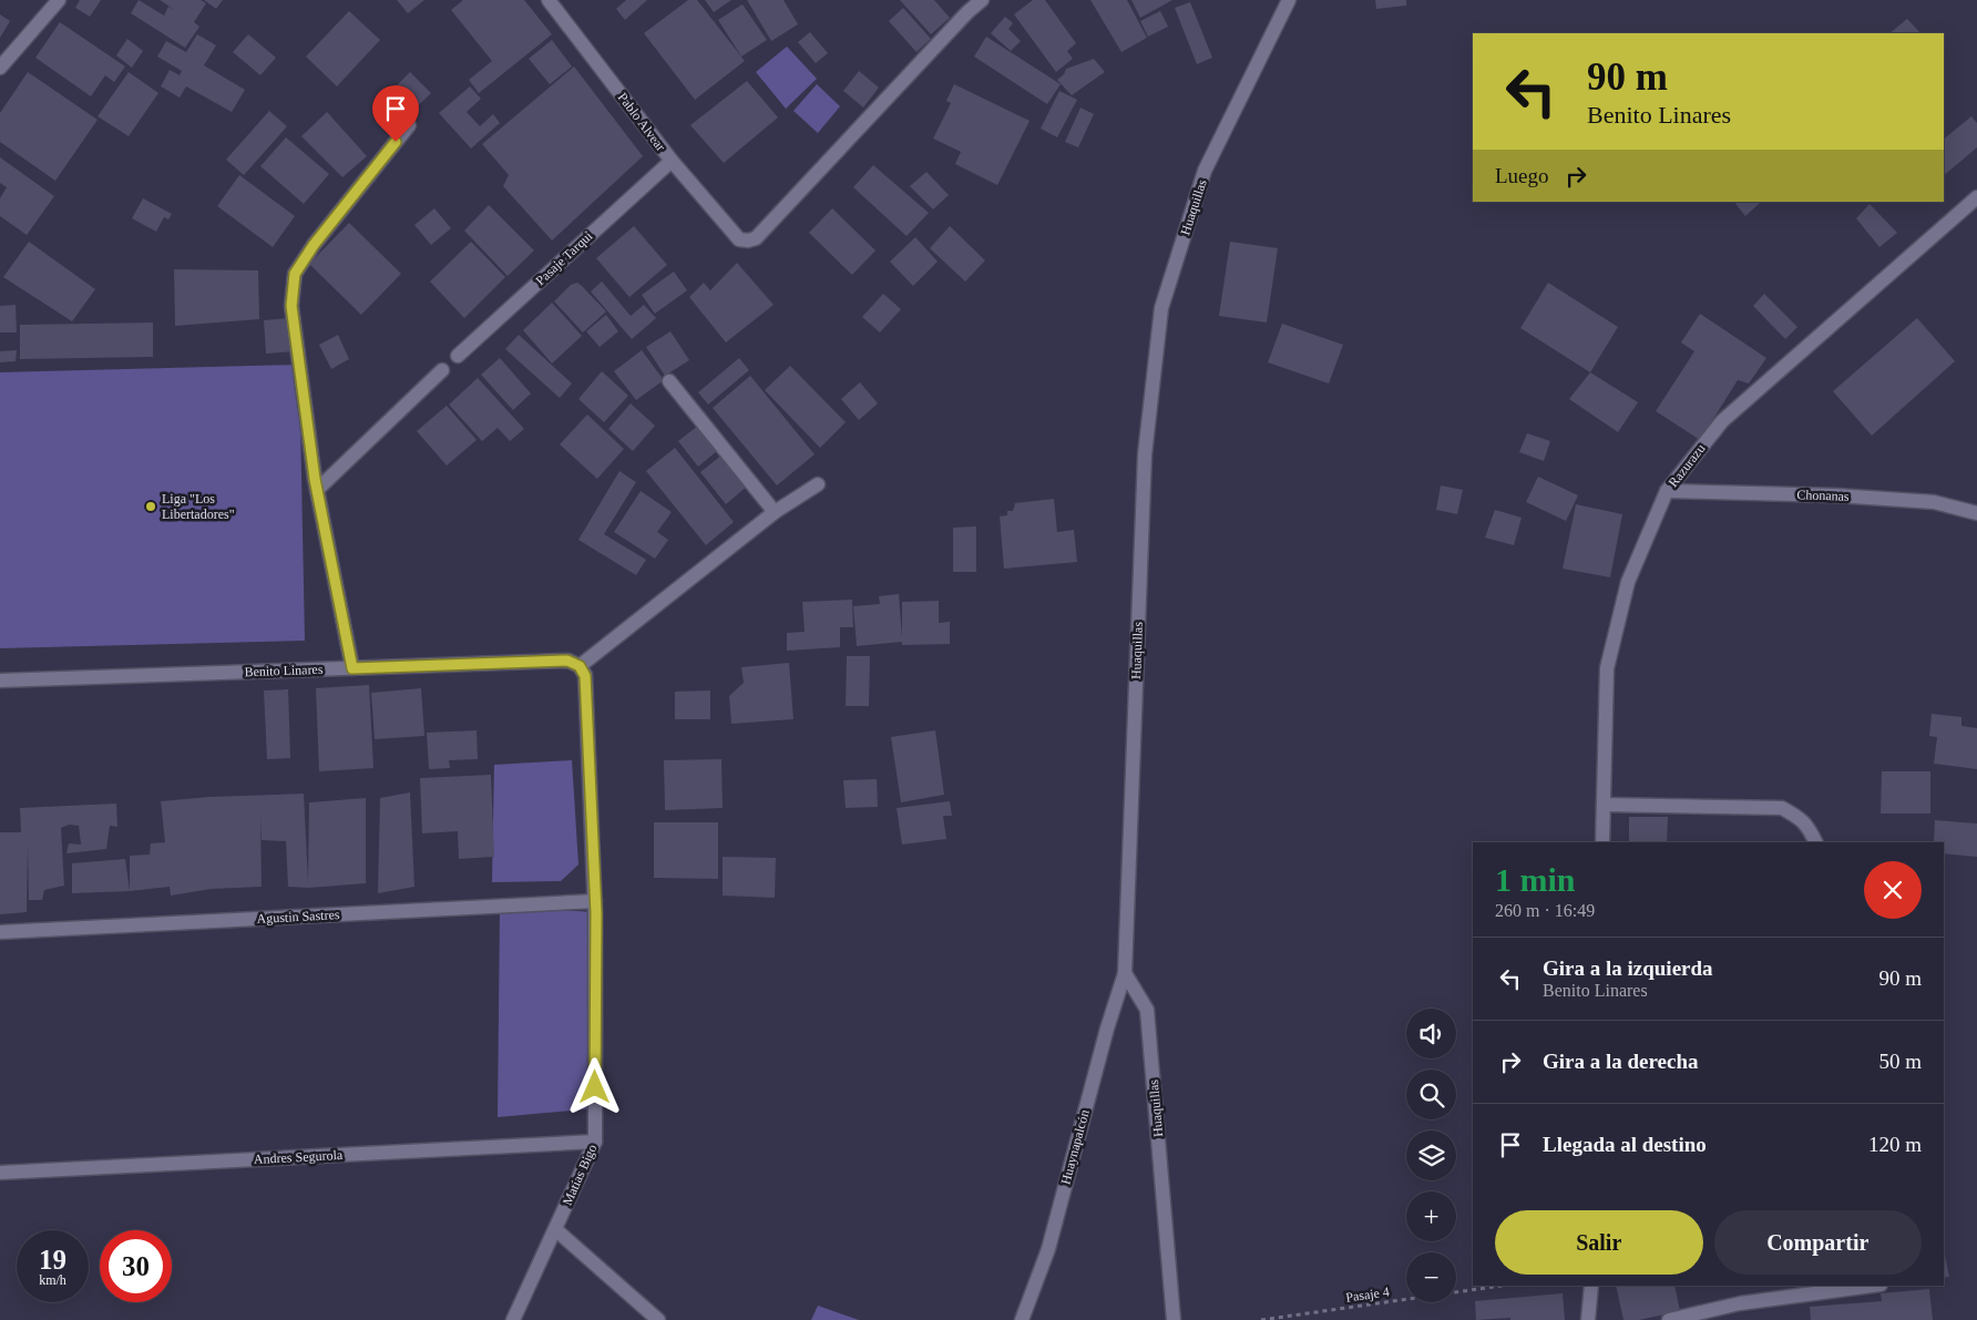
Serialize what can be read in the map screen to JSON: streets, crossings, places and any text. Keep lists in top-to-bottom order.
{
  "streets": {
    "street": [
      "Pablo Alvear",
      "Huaquillas",
      "Pasaje Tarqui",
      "Razurazu",
      "Chonanas",
      "Benito Linares",
      "Agustin Sastres",
      "Huaynapalcón",
      "Andres Segurola",
      "Matías Bigo"
    ],
    "path": ["Pasaje 4"]
  },
  "crossings": [
    ["Pablo Alvear", "Pasaje Tarqui"],
    ["Huaquillas", "Huaynapalcón"],
    ["Razurazu", "Chonanas"],
    ["Benito Linares", "Matías Bigo"],
    ["Agustin Sastres", "Matías Bigo"],
    ["Andres Segurola", "Matías Bigo"]
  ],
  "places": ["Liga \"Los Libertadores\""],
  "page": {
    "turn": ["90 m", "Benito Linares"],
    "then": "Luego",
    "heading": ["1 min", "260 m · 16:49"],
    "list": [
      {
        "name": "Gira a la izquierda",
        "note": "Benito Linares",
        "value": "90 m"
      },
      {
        "name": "Gira a la derecha",
        "value": "50 m"
      },
      {
        "name": "Llegada al destino",
        "value": "120 m"
      }
    ],
    "map_buttons": ["+", "−"],
    "buttons": ["Salir", "Compartir"],
    "speed": "19 km/h",
    "limit": "30"
  }
}
